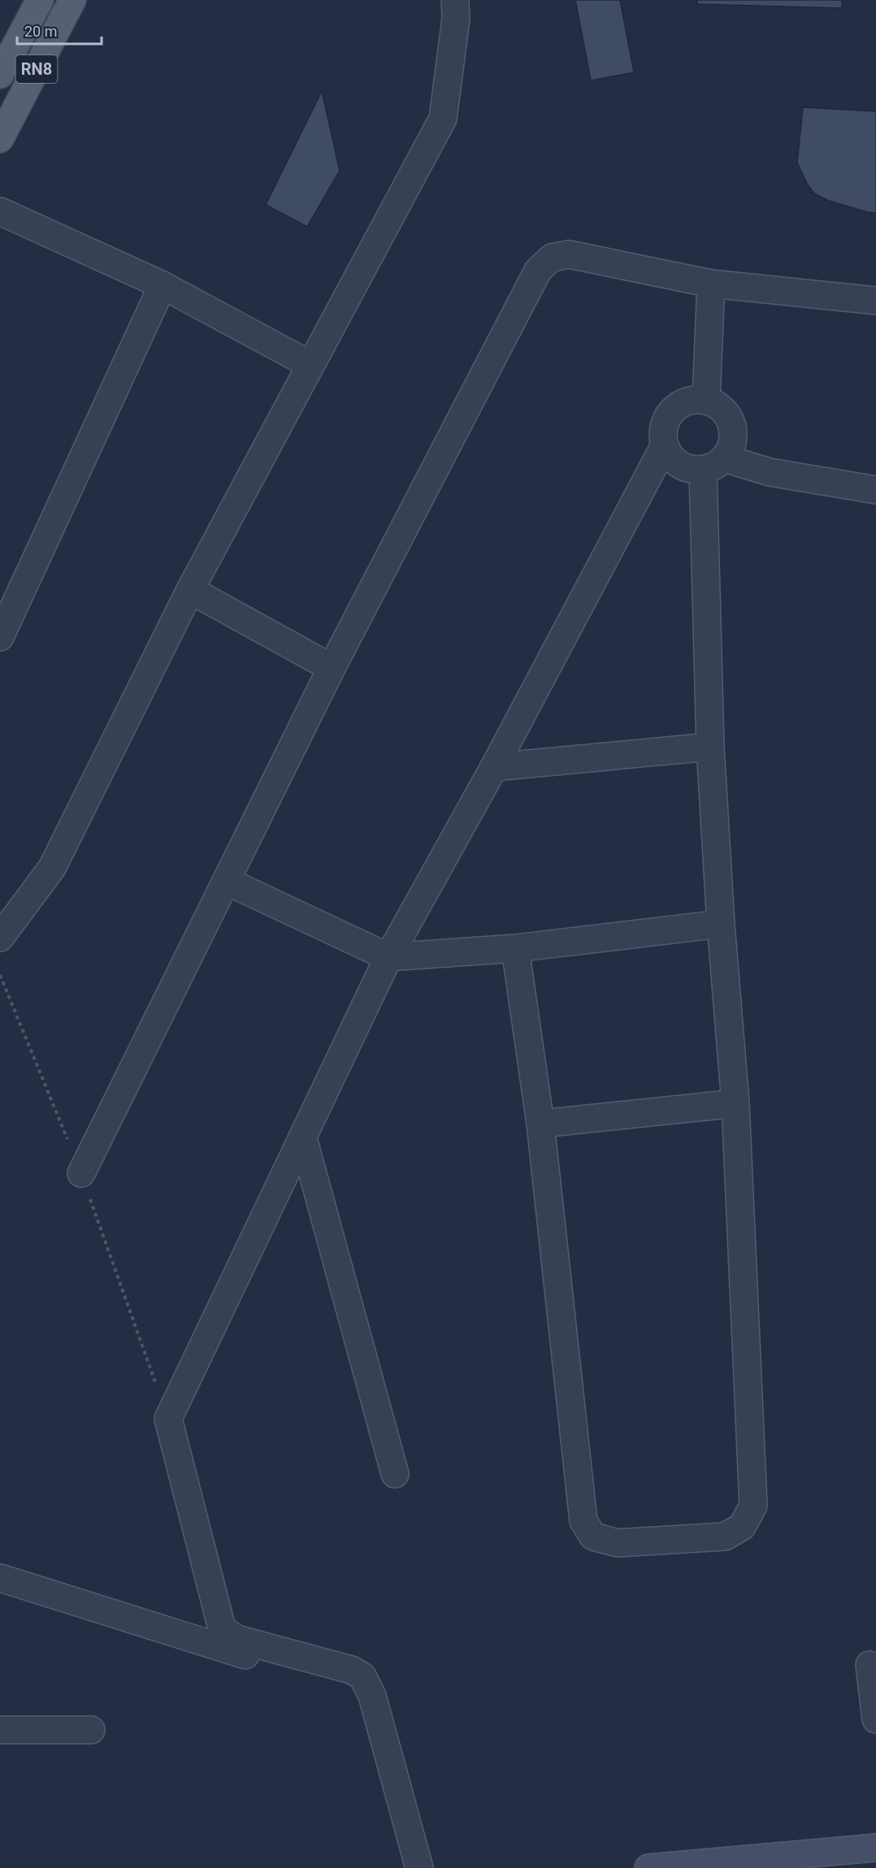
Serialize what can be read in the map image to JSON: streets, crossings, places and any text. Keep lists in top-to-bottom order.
{
  "streets": {
    "main road": ["RN8"]
  },
  "scale_bar": "20 m"
}
